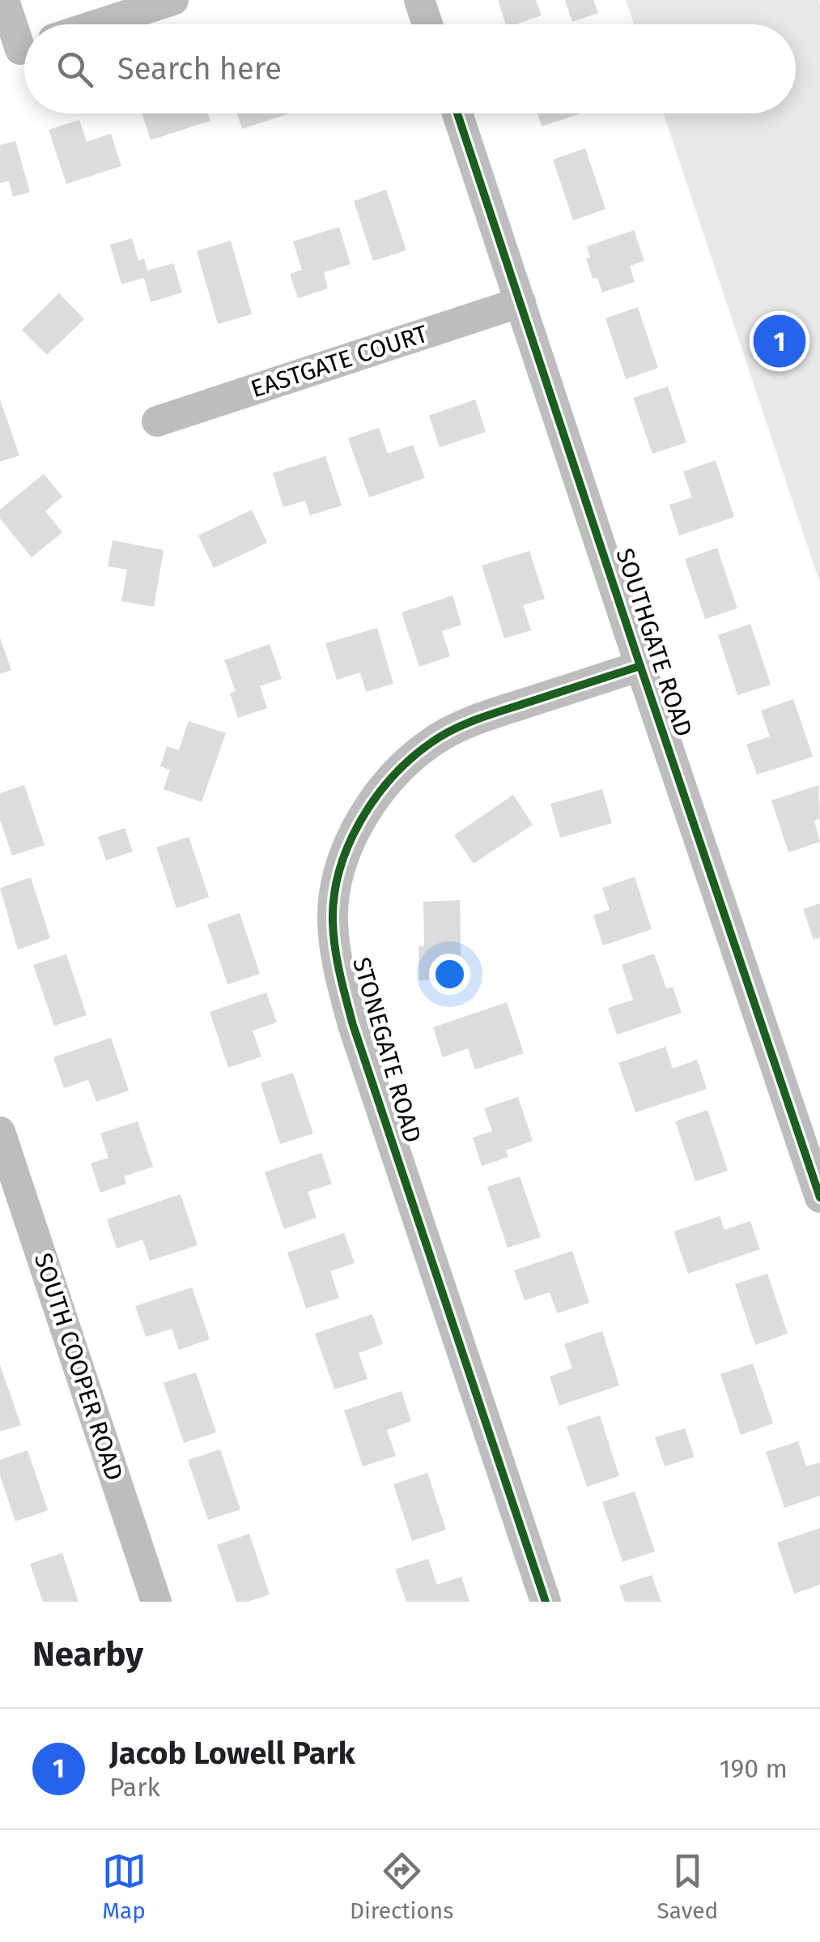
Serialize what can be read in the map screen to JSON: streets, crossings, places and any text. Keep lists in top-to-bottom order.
{
  "streets": {
    "street": [
      "EASTGATE COURT",
      "SOUTHGATE ROAD",
      "STONEGATE ROAD",
      "SOUTH COOPER ROAD"
    ]
  },
  "crossings": [
    ["EASTGATE COURT", "SOUTHGATE ROAD"],
    ["SOUTHGATE ROAD", "STONEGATE ROAD"]
  ],
  "page": {
    "search": "Search here",
    "pins": "1",
    "heading": "Nearby",
    "list": [
      {
        "mark": "1",
        "name": "Jacob Lowell Park",
        "note": "Park",
        "value": "190 m"
      }
    ],
    "nav": ["Map", "Directions", "Saved"]
  }
}
